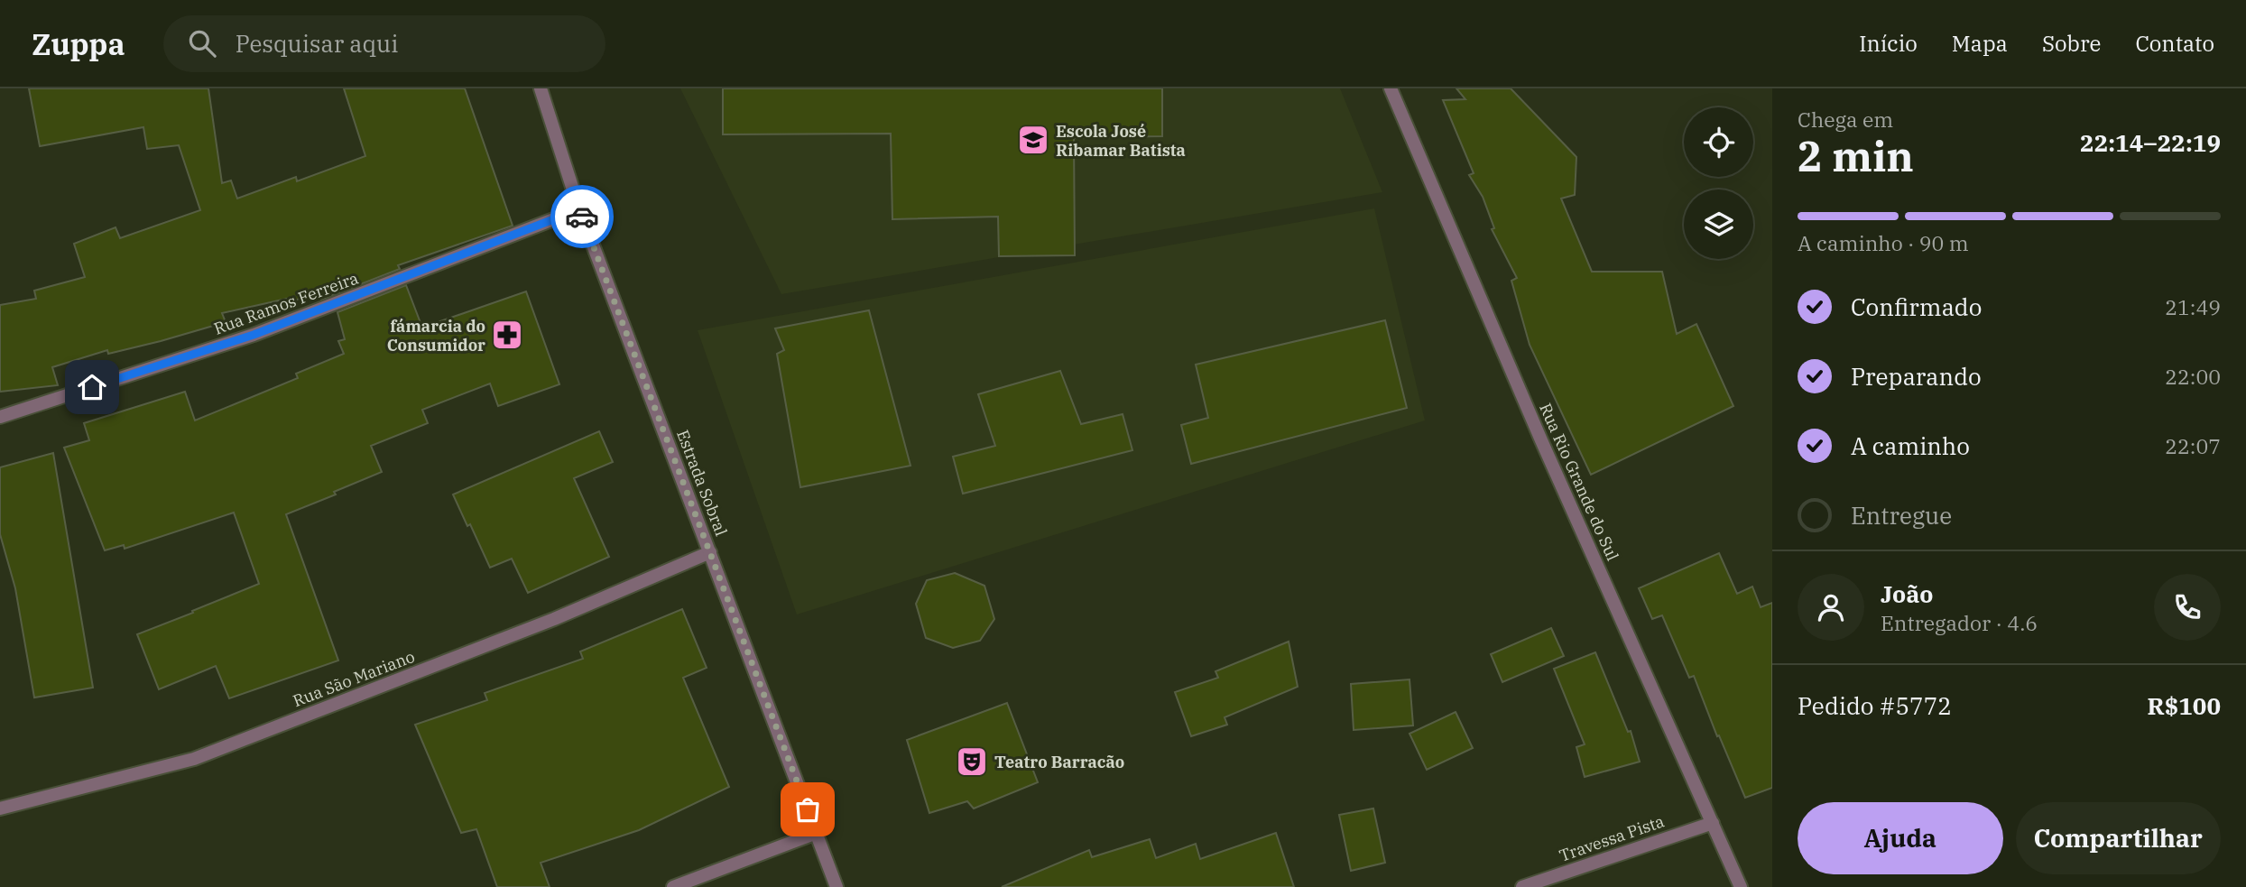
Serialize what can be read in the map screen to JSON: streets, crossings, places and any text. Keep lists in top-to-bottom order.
{
  "streets": {
    "street": [
      "Rua Ramos Ferreira",
      "Rua Rio Grande do Sul",
      "Estrada Sobral",
      "Rua São Mariano",
      "Travessa Pista"
    ]
  },
  "crossings": [
    ["Rua Ramos Ferreira", "Estrada Sobral"],
    ["Rua Rio Grande do Sul", "Travessa Pista"],
    ["Estrada Sobral", "Rua São Mariano"]
  ],
  "places": {
    "school or university": ["Escola José Ribamar Batista"],
    "pharmacy": ["fámarcia do Consumidor"],
    "theatre": ["Teatro Barracão"]
  },
  "page": {
    "header": "Zuppa",
    "search": "Pesquisar aqui",
    "nav": [
      "Início",
      "Mapa",
      "Sobre",
      "Contato"
    ],
    "heading": ["2 min", "Chega em", "22:14–22:19"],
    "panel": [
      "João",
      "Entregador · 4.6",
      "Pedido #5772",
      "R$100"
    ],
    "bar": "A caminho · 90 m",
    "list": [
      ["Confirmado", "21:49"],
      ["Preparando", "22:00"],
      ["A caminho", "22:07"],
      "Entregue"
    ],
    "buttons": ["Ajuda", "Compartilhar"]
  }
}
